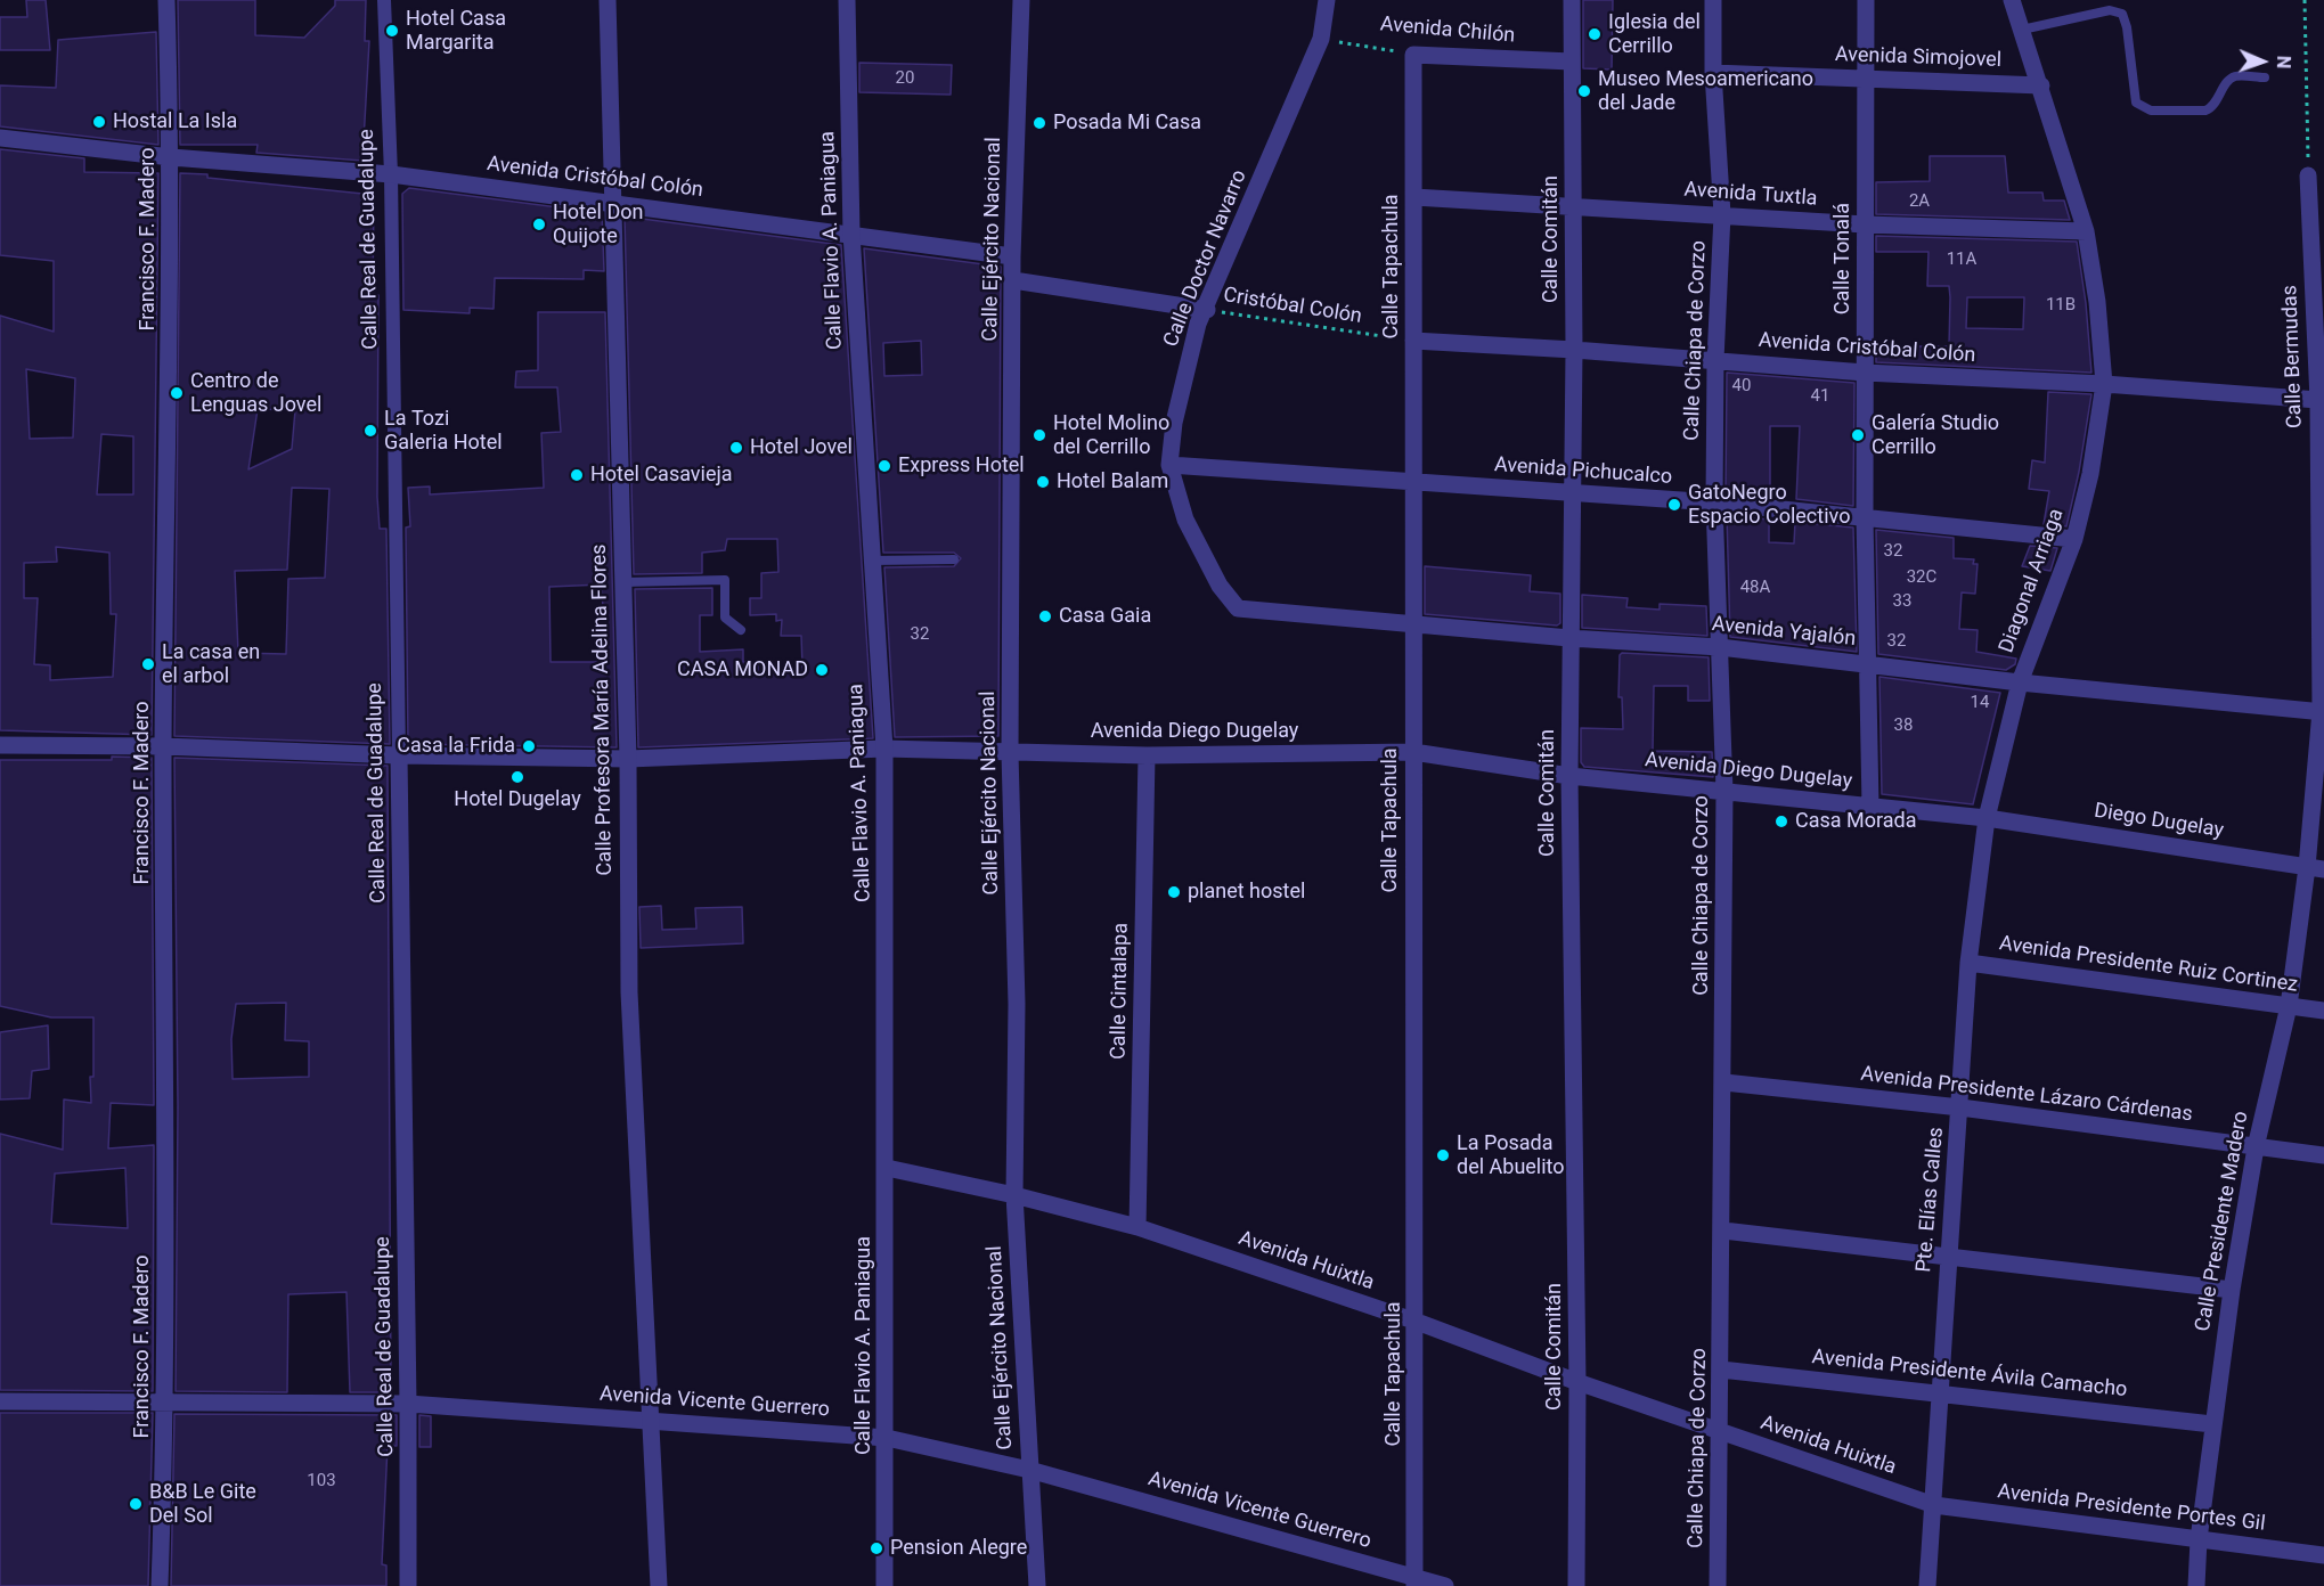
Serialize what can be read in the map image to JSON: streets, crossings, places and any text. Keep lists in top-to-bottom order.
{
  "streets": {
    "street": [
      "Avenida Chilón",
      "Avenida Simojovel",
      "Avenida Cristóbal Colón",
      "Avenida Tuxtla",
      "Francisco F. Madero",
      "Calle Real de Guadalupe",
      "Calle Ejército Nacional",
      "Calle Comitán",
      "Calle Flavio A. Paniagua",
      "Calle Doctor Navarro",
      "Calle Tonalá",
      "Calle Tapachula",
      "Calle Chiapa de Corzo",
      "Calle Bermudas",
      "Avenida Pichucalco",
      "Diagonal Arriaga",
      "Avenida Yajalón",
      "Calle Profesora María Adelina Flores",
      "Avenida Diego Dugelay",
      "Diego Dugelay",
      "Avenida Presidente Ruiz Cortinez",
      "Calle Cintalapa",
      "Avenida Presidente Lázaro Cárdenas",
      "Pte. Elías Calles",
      "Calle Presidente Madero",
      "Avenida Huixtla",
      "Avenida Presidente Ávila Camacho",
      "Avenida Vicente Guerrero",
      "Avenida Presidente Portes Gil"
    ],
    "path": ["Cristóbal Colón"]
  },
  "crossings": [
    ["Avenida Chilón", "Calle Comitán"],
    ["Avenida Chilón", "Calle Doctor Navarro"],
    ["Avenida Chilón", "Calle Tapachula"],
    ["Avenida Simojovel", "Calle Tonalá"],
    ["Avenida Simojovel", "Calle Chiapa de Corzo"],
    ["Avenida Simojovel", "Diagonal Arriaga"],
    ["Avenida Cristóbal Colón", "Francisco F. Madero"],
    ["Avenida Cristóbal Colón", "Calle Real de Guadalupe"],
    ["Avenida Cristóbal Colón", "Calle Ejército Nacional"],
    ["Avenida Cristóbal Colón", "Calle Comitán"],
    ["Avenida Cristóbal Colón", "Calle Flavio A. Paniagua"],
    ["Avenida Cristóbal Colón", "Calle Tonalá"],
    ["Avenida Cristóbal Colón", "Calle Tapachula"],
    ["Avenida Cristóbal Colón", "Cristóbal Colón"],
    ["Avenida Cristóbal Colón", "Calle Chiapa de Corzo"],
    ["Avenida Cristóbal Colón", "Calle Bermudas"],
    ["Avenida Cristóbal Colón", "Diagonal Arriaga"],
    ["Avenida Cristóbal Colón", "Calle Profesora María Adelina Flores"],
    ["Avenida Tuxtla", "Calle Comitán"],
    ["Avenida Tuxtla", "Calle Tonalá"],
    ["Avenida Tuxtla", "Calle Tapachula"],
    ["Avenida Tuxtla", "Calle Chiapa de Corzo"],
    ["Avenida Tuxtla", "Diagonal Arriaga"],
    ["Francisco F. Madero", "Avenida Diego Dugelay"],
    ["Francisco F. Madero", "Avenida Vicente Guerrero"],
    ["Calle Real de Guadalupe", "Avenida Diego Dugelay"],
    ["Calle Real de Guadalupe", "Avenida Vicente Guerrero"],
    ["Calle Ejército Nacional", "Avenida Diego Dugelay"],
    ["Calle Ejército Nacional", "Avenida Huixtla"],
    ["Calle Ejército Nacional", "Avenida Vicente Guerrero"],
    ["Calle Comitán", "Avenida Pichucalco"],
    ["Calle Comitán", "Avenida Yajalón"],
    ["Calle Comitán", "Avenida Diego Dugelay"],
    ["Calle Comitán", "Avenida Huixtla"],
    ["Calle Flavio A. Paniagua", "Avenida Diego Dugelay"],
    ["Calle Flavio A. Paniagua", "Avenida Huixtla"],
    ["Calle Flavio A. Paniagua", "Avenida Vicente Guerrero"],
    ["Calle Doctor Navarro", "Cristóbal Colón"],
    ["Calle Doctor Navarro", "Avenida Pichucalco"],
    ["Calle Doctor Navarro", "Avenida Yajalón"],
    ["Calle Tonalá", "Avenida Pichucalco"],
    ["Calle Tonalá", "Avenida Yajalón"],
    ["Calle Tonalá", "Avenida Diego Dugelay"],
    ["Calle Tapachula", "Cristóbal Colón"],
    ["Calle Tapachula", "Avenida Pichucalco"],
    ["Calle Tapachula", "Avenida Yajalón"],
    ["Calle Tapachula", "Avenida Diego Dugelay"],
    ["Calle Tapachula", "Avenida Huixtla"],
    ["Calle Tapachula", "Avenida Vicente Guerrero"],
    ["Calle Chiapa de Corzo", "Avenida Pichucalco"],
    ["Calle Chiapa de Corzo", "Avenida Yajalón"],
    ["Calle Chiapa de Corzo", "Avenida Diego Dugelay"],
    ["Calle Chiapa de Corzo", "Avenida Presidente Lázaro Cárdenas"],
    ["Calle Chiapa de Corzo", "Avenida Huixtla"],
    ["Calle Chiapa de Corzo", "Avenida Presidente Ávila Camacho"],
    ["Calle Bermudas", "Avenida Yajalón"],
    ["Calle Bermudas", "Diego Dugelay"],
    ["Calle Bermudas", "Calle Presidente Madero"],
    ["Avenida Pichucalco", "Diagonal Arriaga"],
    ["Diagonal Arriaga", "Avenida Yajalón"],
    ["Diagonal Arriaga", "Avenida Diego Dugelay"],
    ["Diagonal Arriaga", "Diego Dugelay"],
    ["Diagonal Arriaga", "Pte. Elías Calles"],
    ["Calle Profesora María Adelina Flores", "Avenida Diego Dugelay"],
    ["Calle Profesora María Adelina Flores", "Avenida Vicente Guerrero"],
    ["Avenida Diego Dugelay", "Diego Dugelay"],
    ["Avenida Diego Dugelay", "Calle Cintalapa"],
    ["Avenida Diego Dugelay", "Pte. Elías Calles"],
    ["Diego Dugelay", "Pte. Elías Calles"],
    ["Diego Dugelay", "Calle Presidente Madero"],
    ["Avenida Presidente Ruiz Cortinez", "Pte. Elías Calles"],
    ["Avenida Presidente Ruiz Cortinez", "Calle Presidente Madero"],
    ["Calle Cintalapa", "Avenida Huixtla"],
    ["Avenida Presidente Lázaro Cárdenas", "Pte. Elías Calles"],
    ["Avenida Presidente Lázaro Cárdenas", "Calle Presidente Madero"],
    ["Pte. Elías Calles", "Avenida Huixtla"],
    ["Pte. Elías Calles", "Avenida Presidente Ávila Camacho"],
    ["Pte. Elías Calles", "Avenida Presidente Portes Gil"],
    ["Calle Presidente Madero", "Avenida Presidente Ávila Camacho"],
    ["Calle Presidente Madero", "Avenida Presidente Portes Gil"],
    ["Avenida Huixtla", "Avenida Presidente Portes Gil"]
  ],
  "places": [
    "Hotel Casa Margarita",
    "Iglesia del Cerrillo",
    "Museo Mesoamericano del Jade",
    "Hostal La Isla",
    "Posada Mi Casa",
    "Hotel Don Quijote",
    "Centro de Lenguas Jovel",
    "La Tozi Galeria Hotel",
    "Hotel Molino del Cerrillo",
    "Galería Studio Cerrillo",
    "Hotel Jovel",
    "Express Hotel",
    "Hotel Casavieja",
    "Hotel Balam",
    "GatoNegro Espacio Colectivo",
    "Casa Gaia",
    "La casa en el arbol",
    "CASA MONAD",
    "Casa la Frida",
    "Hotel Dugelay",
    "Casa Morada",
    "planet hostel",
    "La Posada del Abuelito",
    "B&B Le Gite Del Sol",
    "Pension Alegre"
  ],
  "house_numbers": [
    "20",
    "2A",
    "11A",
    "11B",
    "40",
    "41",
    "32",
    "32C",
    "48A",
    "33",
    "32",
    "32",
    "14",
    "38",
    "103"
  ],
  "north": "right"
}
